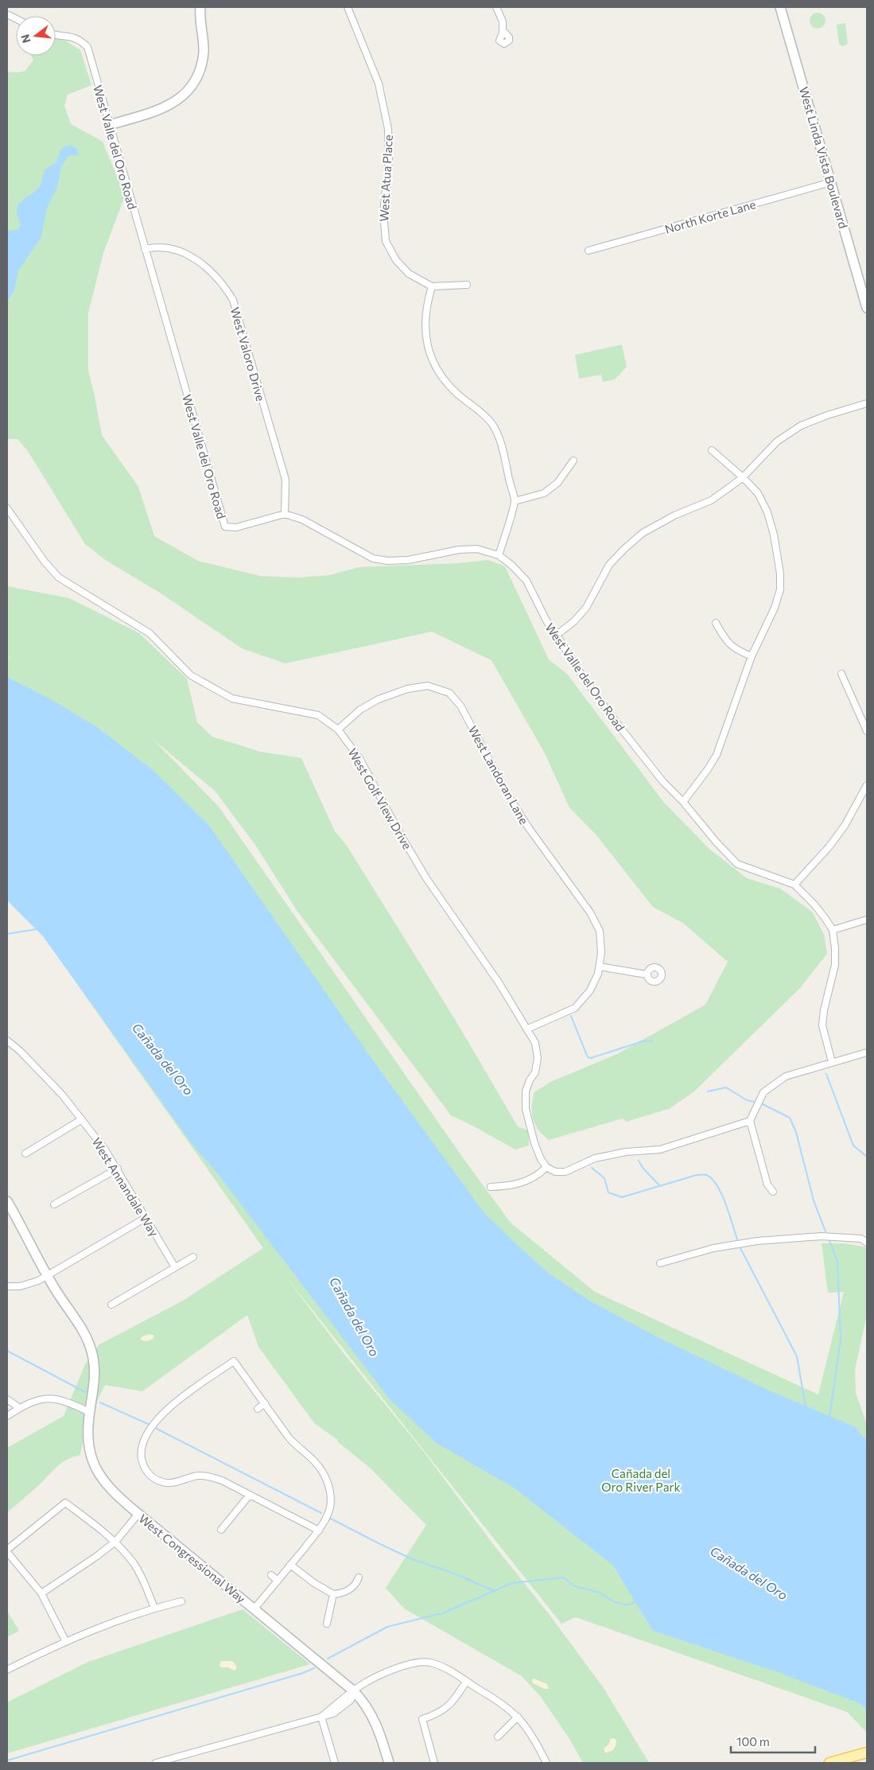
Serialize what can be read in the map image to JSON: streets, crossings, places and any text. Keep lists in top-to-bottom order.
{
  "streets": {
    "street": [
      "West Valle del Oro Road",
      "West Linda Vista Boulevard",
      "West Atua Place",
      "North Korte Lane",
      "West Valoro Drive",
      "West Landoran Lane",
      "West Golf View Drive",
      "West Annandale Way",
      "West Congressional Way"
    ]
  },
  "crossings": [
    ["West Valle del Oro Road", "West Valoro Drive"],
    ["West Linda Vista Boulevard", "North Korte Lane"],
    ["West Landoran Lane", "West Golf View Drive"]
  ],
  "water": ["Cañada del Oro"],
  "parks": ["Cañada del Oro River Park"],
  "scale_bar": "100 m",
  "north": "left"
}
